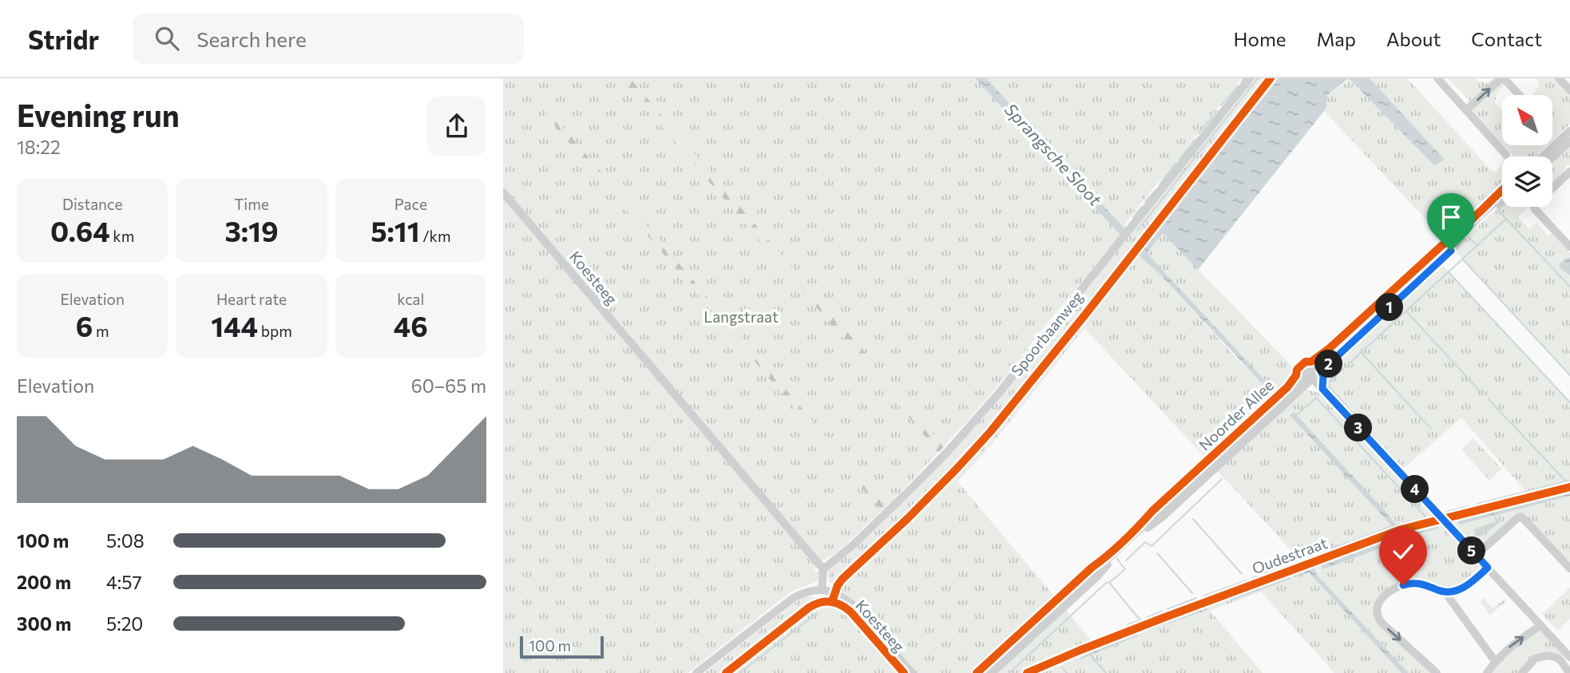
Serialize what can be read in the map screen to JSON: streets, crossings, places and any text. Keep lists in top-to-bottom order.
{
  "streets": {
    "street": ["Koesteeg", "Spoorbaanweg", "Noorder Allee"],
    "cycle path": ["Oudestraat"]
  },
  "crossings": [
    ["Koesteeg", "Spoorbaanweg"]
  ],
  "water": ["Sprangsche Sloot"],
  "parks": ["Langstraat"],
  "scale_bar": "100 m",
  "north": "top left",
  "page": {
    "header": "Stridr",
    "search": "Search here",
    "nav": [
      "Home",
      "Map",
      "About",
      "Contact"
    ],
    "heading": ["Evening run", "18:22"],
    "stats": [
      ["Distance", "0.64 km"],
      ["Time", "3:19"],
      ["Pace", "5:11 /km"],
      ["Elevation", "6 m"],
      ["Heart rate", "144 bpm"],
      ["kcal", "46"]
    ],
    "pins": [
      "1",
      "2",
      "3",
      "4",
      "5"
    ],
    "chart": ["Elevation", "60–65 m"],
    "list": [
      {
        "name": "100 m",
        "note": "5:08"
      },
      {
        "name": "200 m",
        "note": "4:57"
      },
      {
        "name": "300 m",
        "note": "5:20"
      }
    ],
    "scale": "100 m"
  }
}
